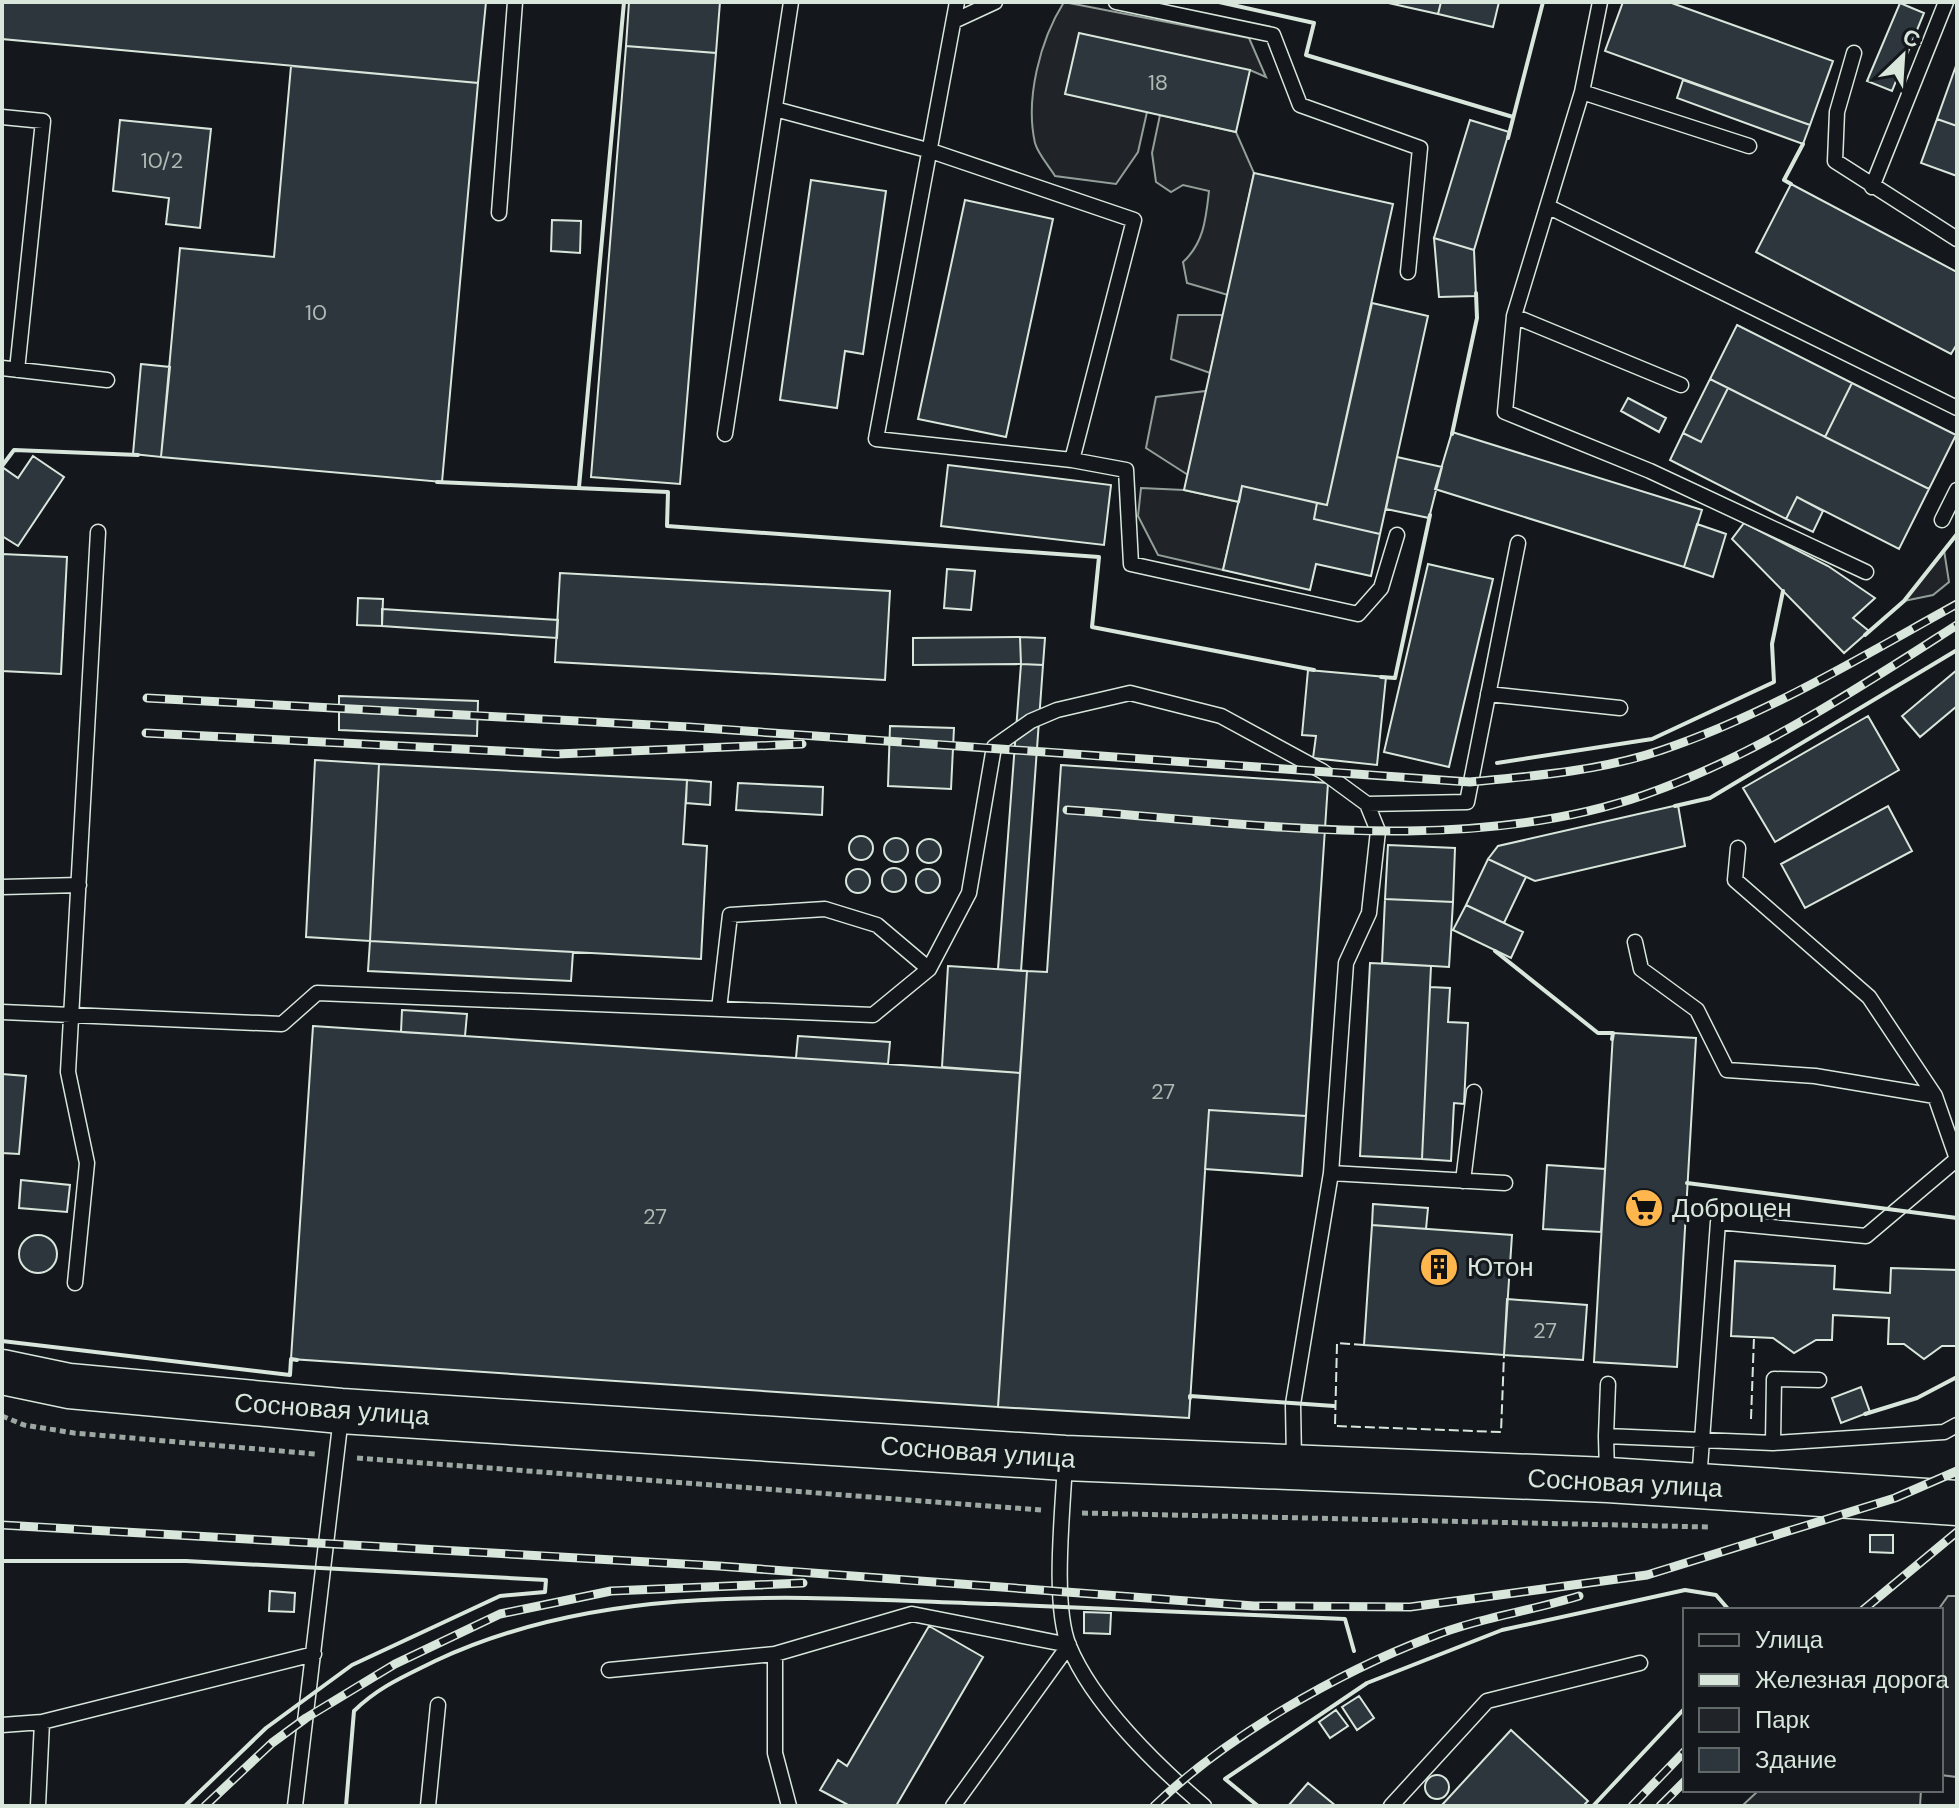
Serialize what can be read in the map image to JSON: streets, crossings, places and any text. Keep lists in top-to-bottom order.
{
  "streets": {
    "main road": ["Сосновая улица"]
  },
  "places": {
    "supermarket": ["Доброцен"],
    "building": ["Ютон"]
  },
  "house_numbers": [
    "18",
    "10/2",
    "10",
    "27",
    "27",
    "27"
  ],
  "legend": [
    "Улица",
    "Железная дорога",
    "Парк",
    "Здание"
  ],
  "north": "top right"
}
